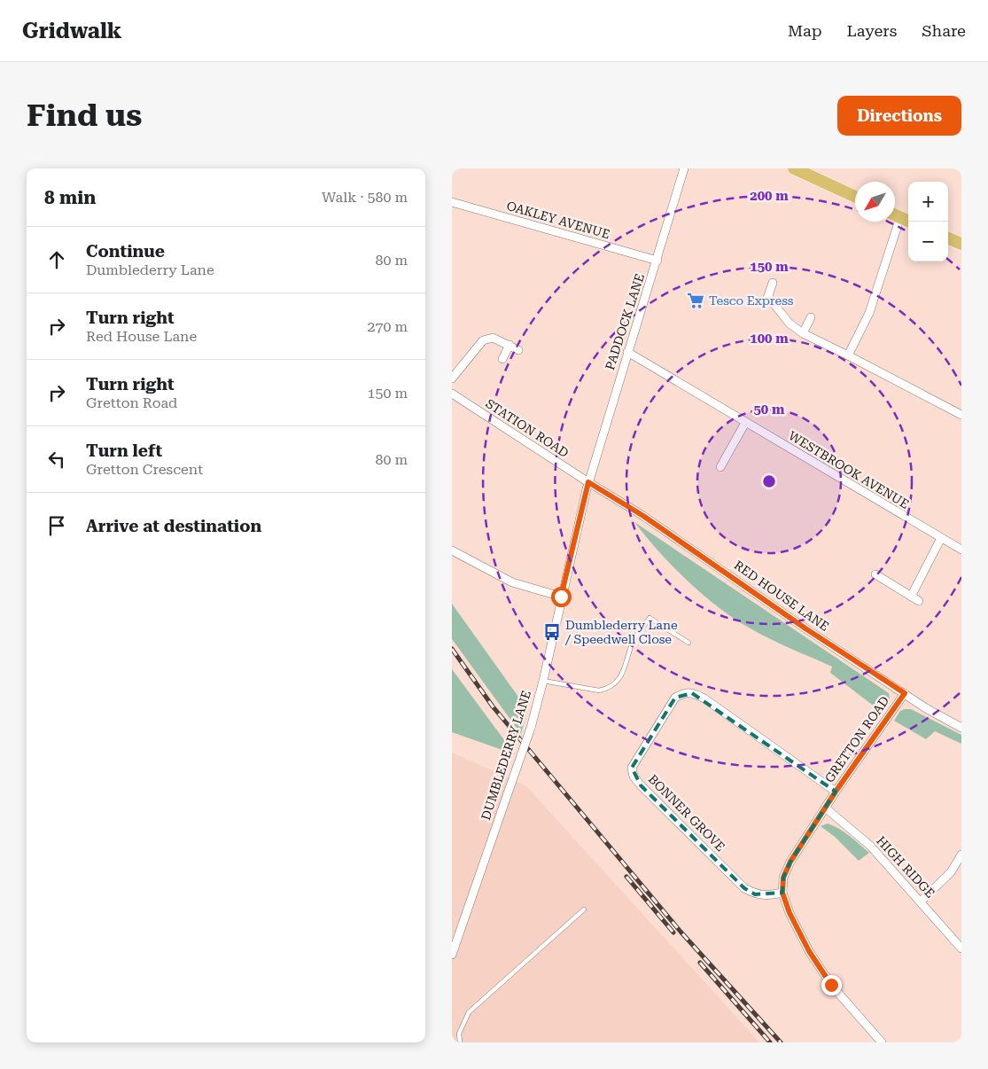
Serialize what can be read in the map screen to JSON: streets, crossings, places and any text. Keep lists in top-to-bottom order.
{
  "streets": {
    "street": [
      "OAKLEY AVENUE",
      "PADDOCK LANE",
      "STATION ROAD",
      "WESTBROOK AVENUE",
      "RED HOUSE LANE",
      "GRETTON ROAD",
      "DUMBLEDERRY LANE",
      "BONNER GROVE",
      "HIGH RIDGE"
    ]
  },
  "crossings": [
    ["OAKLEY AVENUE", "PADDOCK LANE"],
    ["PADDOCK LANE", "STATION ROAD"],
    ["PADDOCK LANE", "WESTBROOK AVENUE"],
    ["PADDOCK LANE", "RED HOUSE LANE"],
    ["PADDOCK LANE", "DUMBLEDERRY LANE"],
    ["STATION ROAD", "RED HOUSE LANE"],
    ["STATION ROAD", "DUMBLEDERRY LANE"],
    ["RED HOUSE LANE", "GRETTON ROAD"],
    ["RED HOUSE LANE", "DUMBLEDERRY LANE"],
    ["GRETTON ROAD", "BONNER GROVE"],
    ["GRETTON ROAD", "HIGH RIDGE"]
  ],
  "places": {
    "supermarket": ["Tesco Express"],
    "bus stop": ["Dumblederry Lane / Speedwell Close"]
  },
  "north": "bottom left",
  "page": {
    "header": "Gridwalk",
    "nav": ["Map", "Layers", "Share"],
    "buttons": "Directions",
    "title": "Find us",
    "heading": ["8 min", "Walk · 580 m"],
    "map_buttons": ["+", "−"],
    "list": [
      ["Continue", "Dumblederry Lane", "80 m"],
      ["Turn right", "Red House Lane", "270 m"],
      ["Turn right", "Gretton Road", "150 m"],
      ["Turn left", "Gretton Crescent", "80 m"],
      "Arrive at destination"
    ]
  },
  "rings": [
    "200 m",
    "150 m",
    "100 m",
    "50 m"
  ]
}
